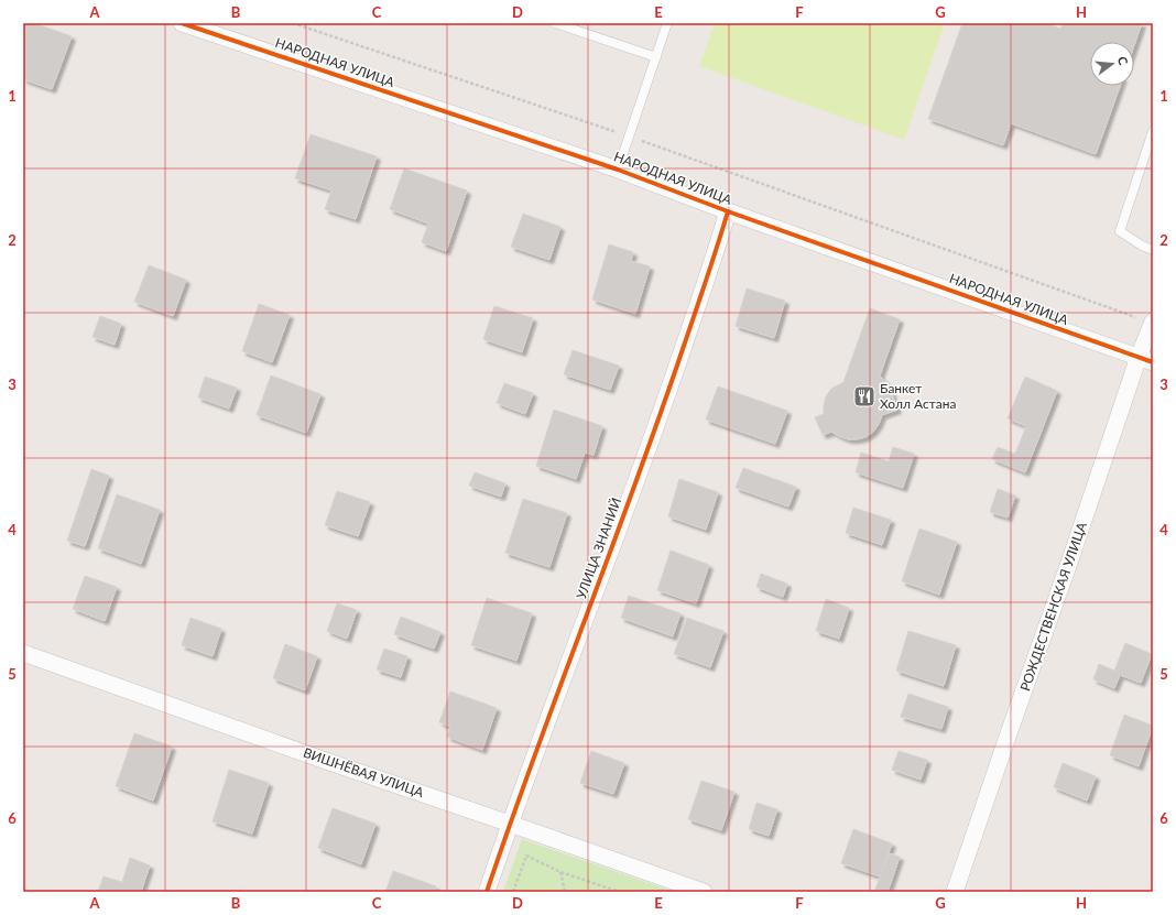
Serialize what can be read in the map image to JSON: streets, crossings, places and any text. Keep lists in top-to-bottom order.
{
  "streets": {
    "street": [
      "НАРОДНАЯ УЛИЦА",
      "УЛИЦА ЗНАНИЙ",
      "РОЖДЕСТВЕНСКАЯ УЛИЦА",
      "ВИШНЁВАЯ УЛИЦА"
    ]
  },
  "crossings": [
    ["НАРОДНАЯ УЛИЦА", "УЛИЦА ЗНАНИЙ"],
    ["НАРОДНАЯ УЛИЦА", "РОЖДЕСТВЕНСКАЯ УЛИЦА"],
    ["УЛИЦА ЗНАНИЙ", "ВИШНЁВАЯ УЛИЦА"]
  ],
  "places": {
    "restaurant": ["Банкет Холл Астана"]
  },
  "north": "right",
  "grid": {
    "columns": [
      "A",
      "B",
      "C",
      "D",
      "E",
      "F",
      "G",
      "H"
    ],
    "rows": [
      "1",
      "2",
      "3",
      "4",
      "5",
      "6"
    ]
  }
}
